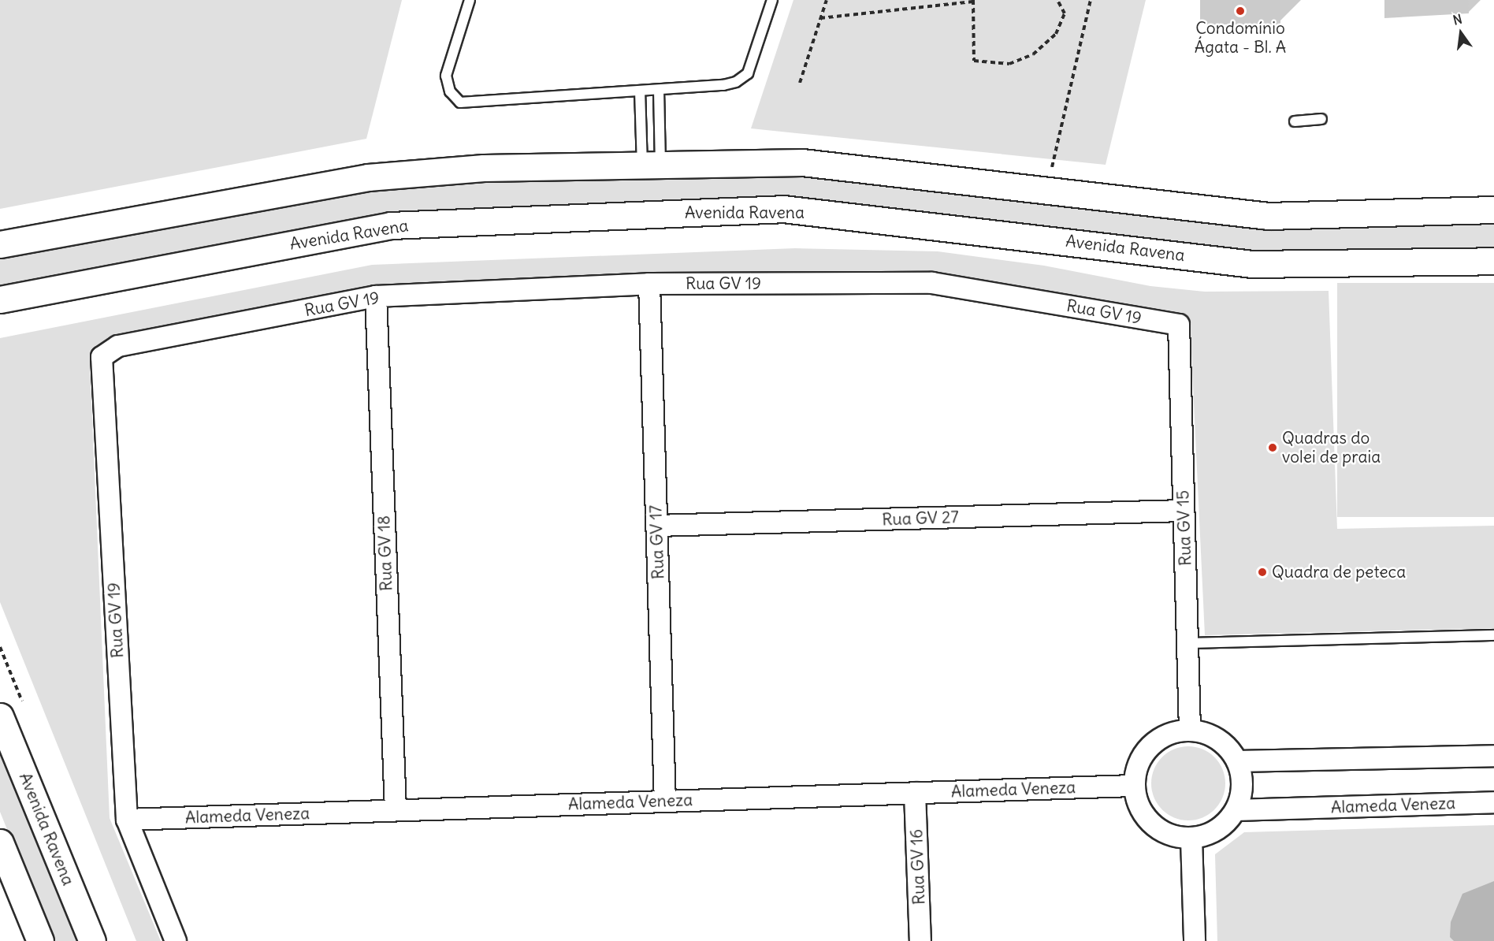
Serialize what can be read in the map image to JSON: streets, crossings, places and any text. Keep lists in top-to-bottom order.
{
  "streets": {
    "main road": ["Avenida Ravena"],
    "street": [
      "Rua GV 19",
      "Rua GV 27",
      "Rua GV 15",
      "Rua GV 17",
      "Rua GV 18",
      "Alameda Veneza",
      "Rua GV 16"
    ]
  },
  "crossings": [
    ["Rua GV 19", "Rua GV 15"],
    ["Rua GV 19", "Rua GV 17"],
    ["Rua GV 19", "Rua GV 18"],
    ["Rua GV 19", "Alameda Veneza"],
    ["Rua GV 27", "Rua GV 15"],
    ["Rua GV 27", "Rua GV 17"],
    ["Rua GV 15", "Alameda Veneza"],
    ["Rua GV 17", "Alameda Veneza"],
    ["Rua GV 18", "Alameda Veneza"],
    ["Alameda Veneza", "Rua GV 16"]
  ],
  "places": ["Condomínio Ágata - Bl. A", "Quadras do volei de praia", "Quadra de peteca"],
  "north": "top"
}
